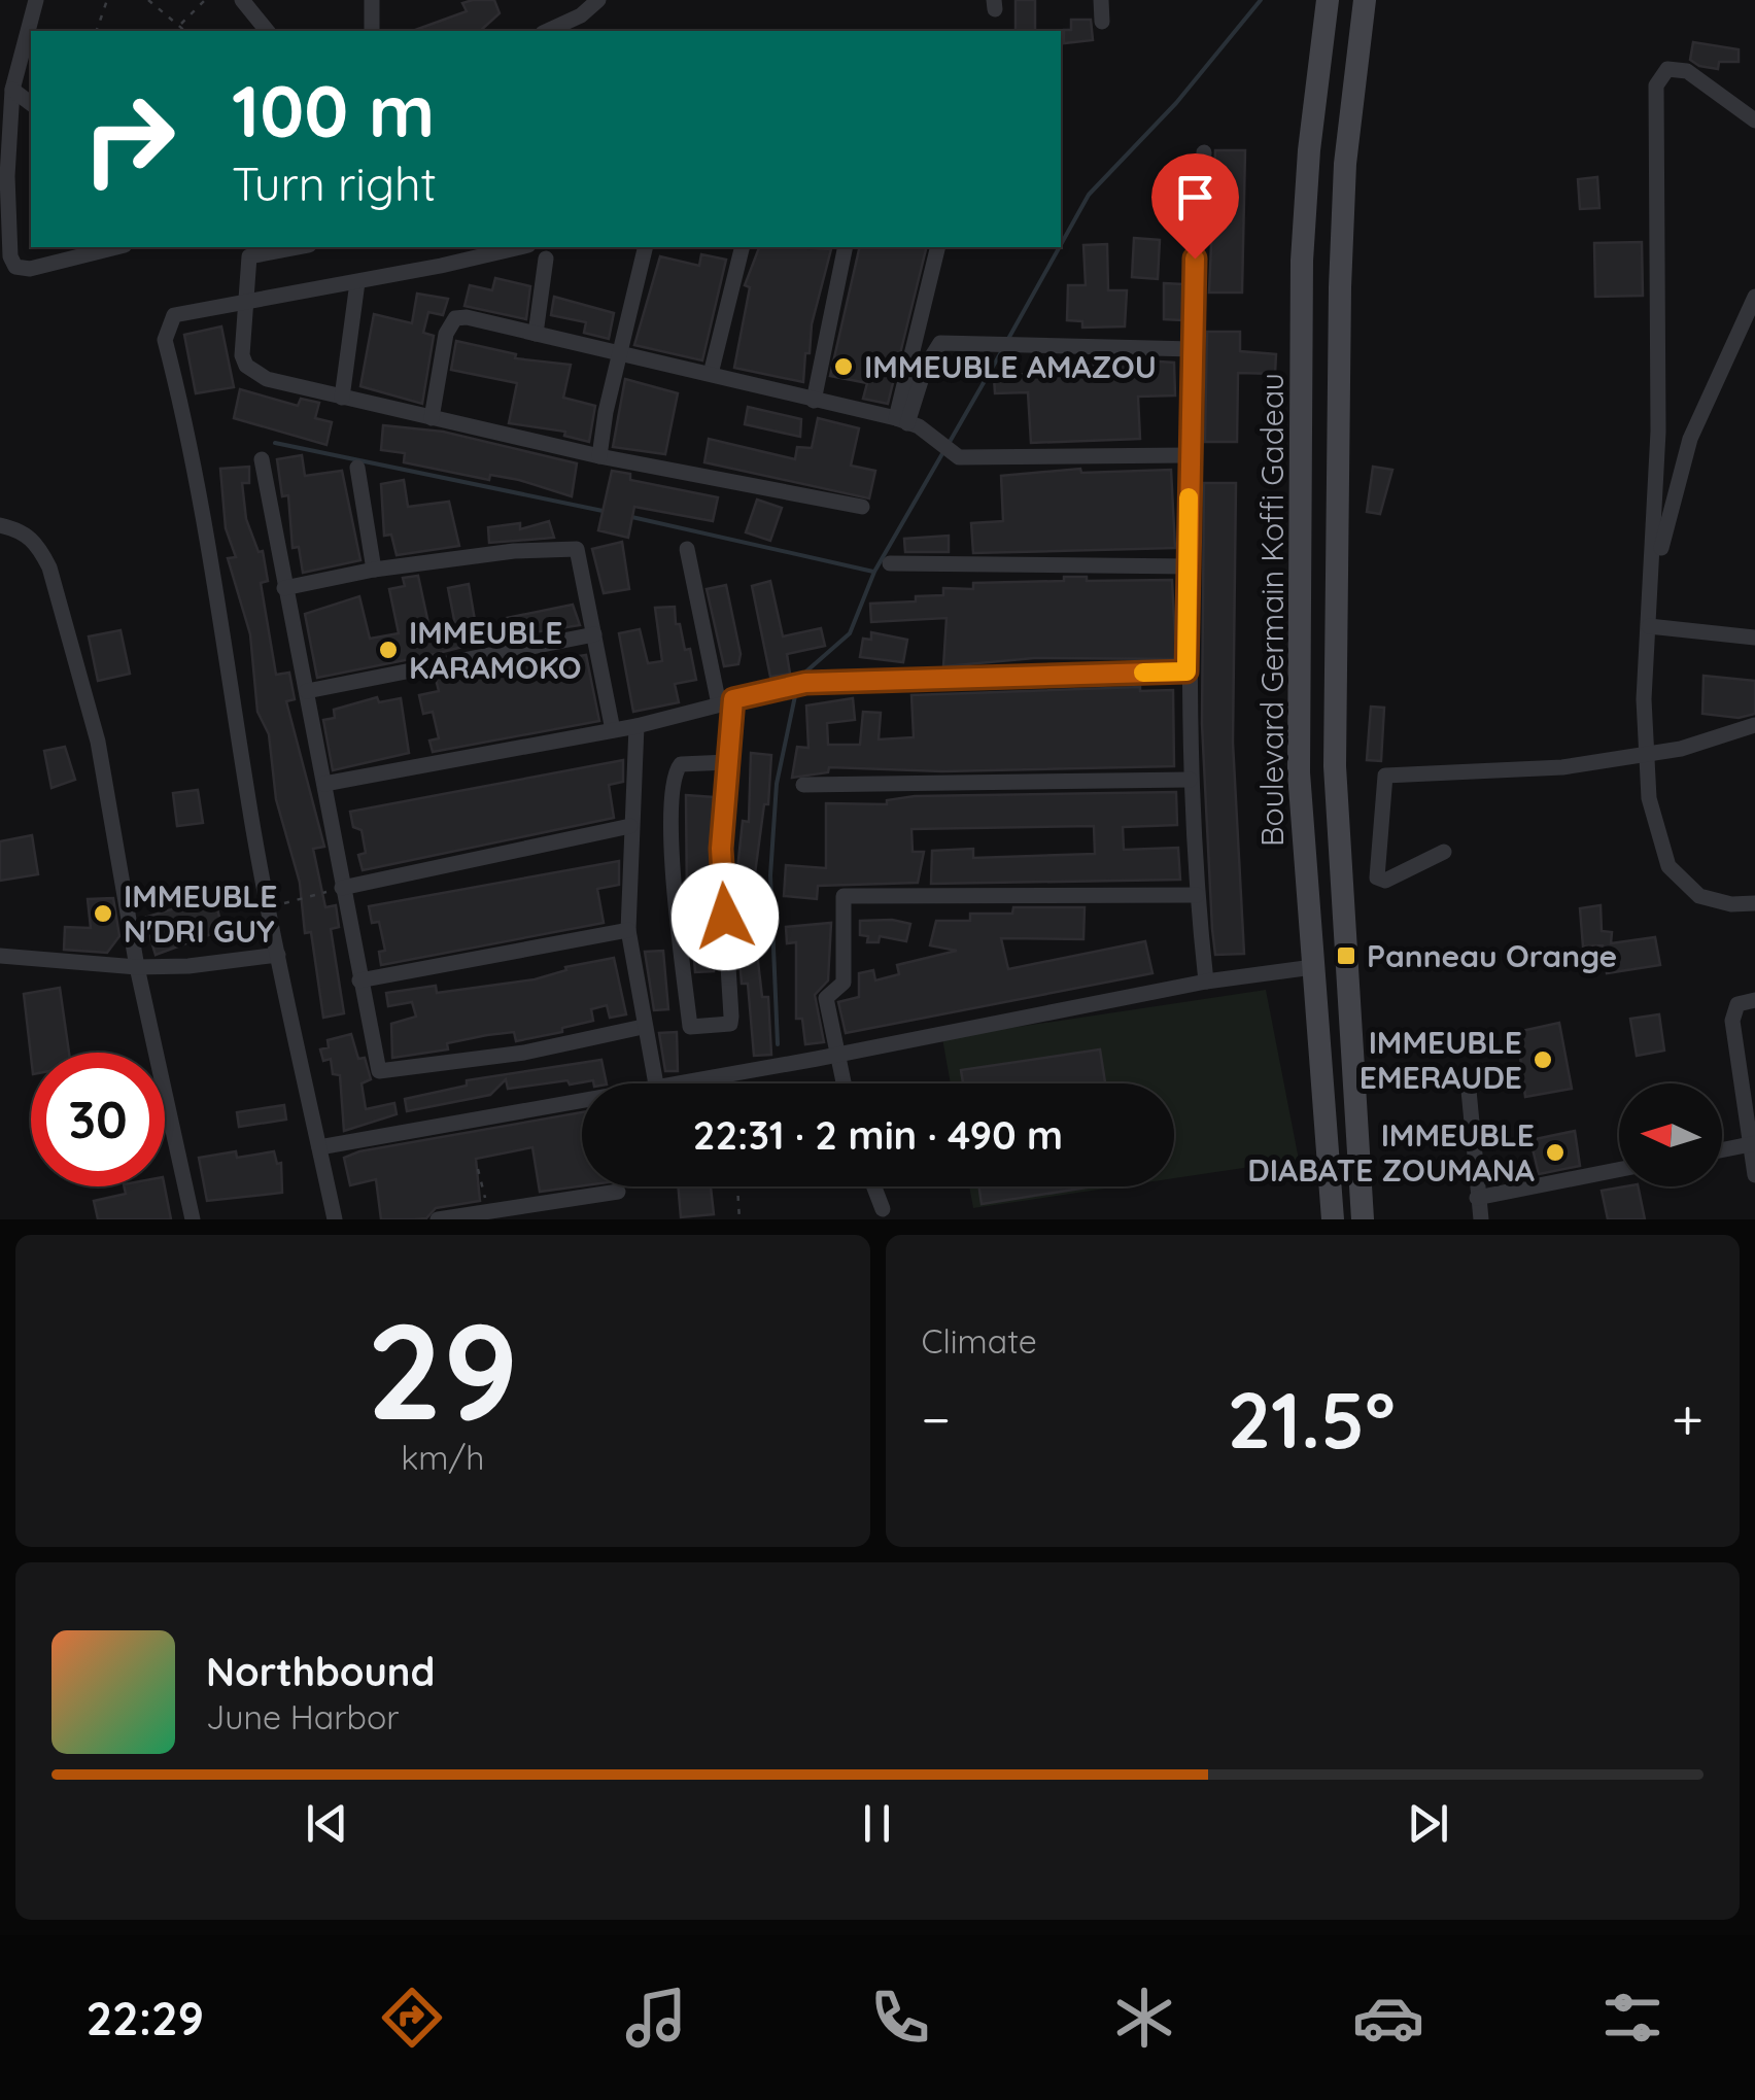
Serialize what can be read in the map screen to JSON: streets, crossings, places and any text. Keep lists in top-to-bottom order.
{
  "streets": {
    "main road": ["Boulevard Germain Koffi Gadeau"]
  },
  "places": {
    "other": [
      "IMMEUBLE AMAZOU",
      "IMMEUBLE KARAMOKO",
      "IMMEUBLE N'DRI GUY",
      "IMMEUBLE EMERAUDE",
      "IMMEUBLE DIABATE ZOUMANA"
    ],
    "transit": ["Panneau Orange"]
  },
  "north": "left",
  "page": {
    "turn": ["100 m", "Turn right"],
    "limit": "30",
    "trip": "22:31 · 2 min · 490 m",
    "tile": [
      ["29", "km/h"],
      "Climate"
    ],
    "heat": ["−", "21.5°", "+"],
    "song": ["Northbound", "June Harbor"],
    "tabs": "22:29"
  }
}
